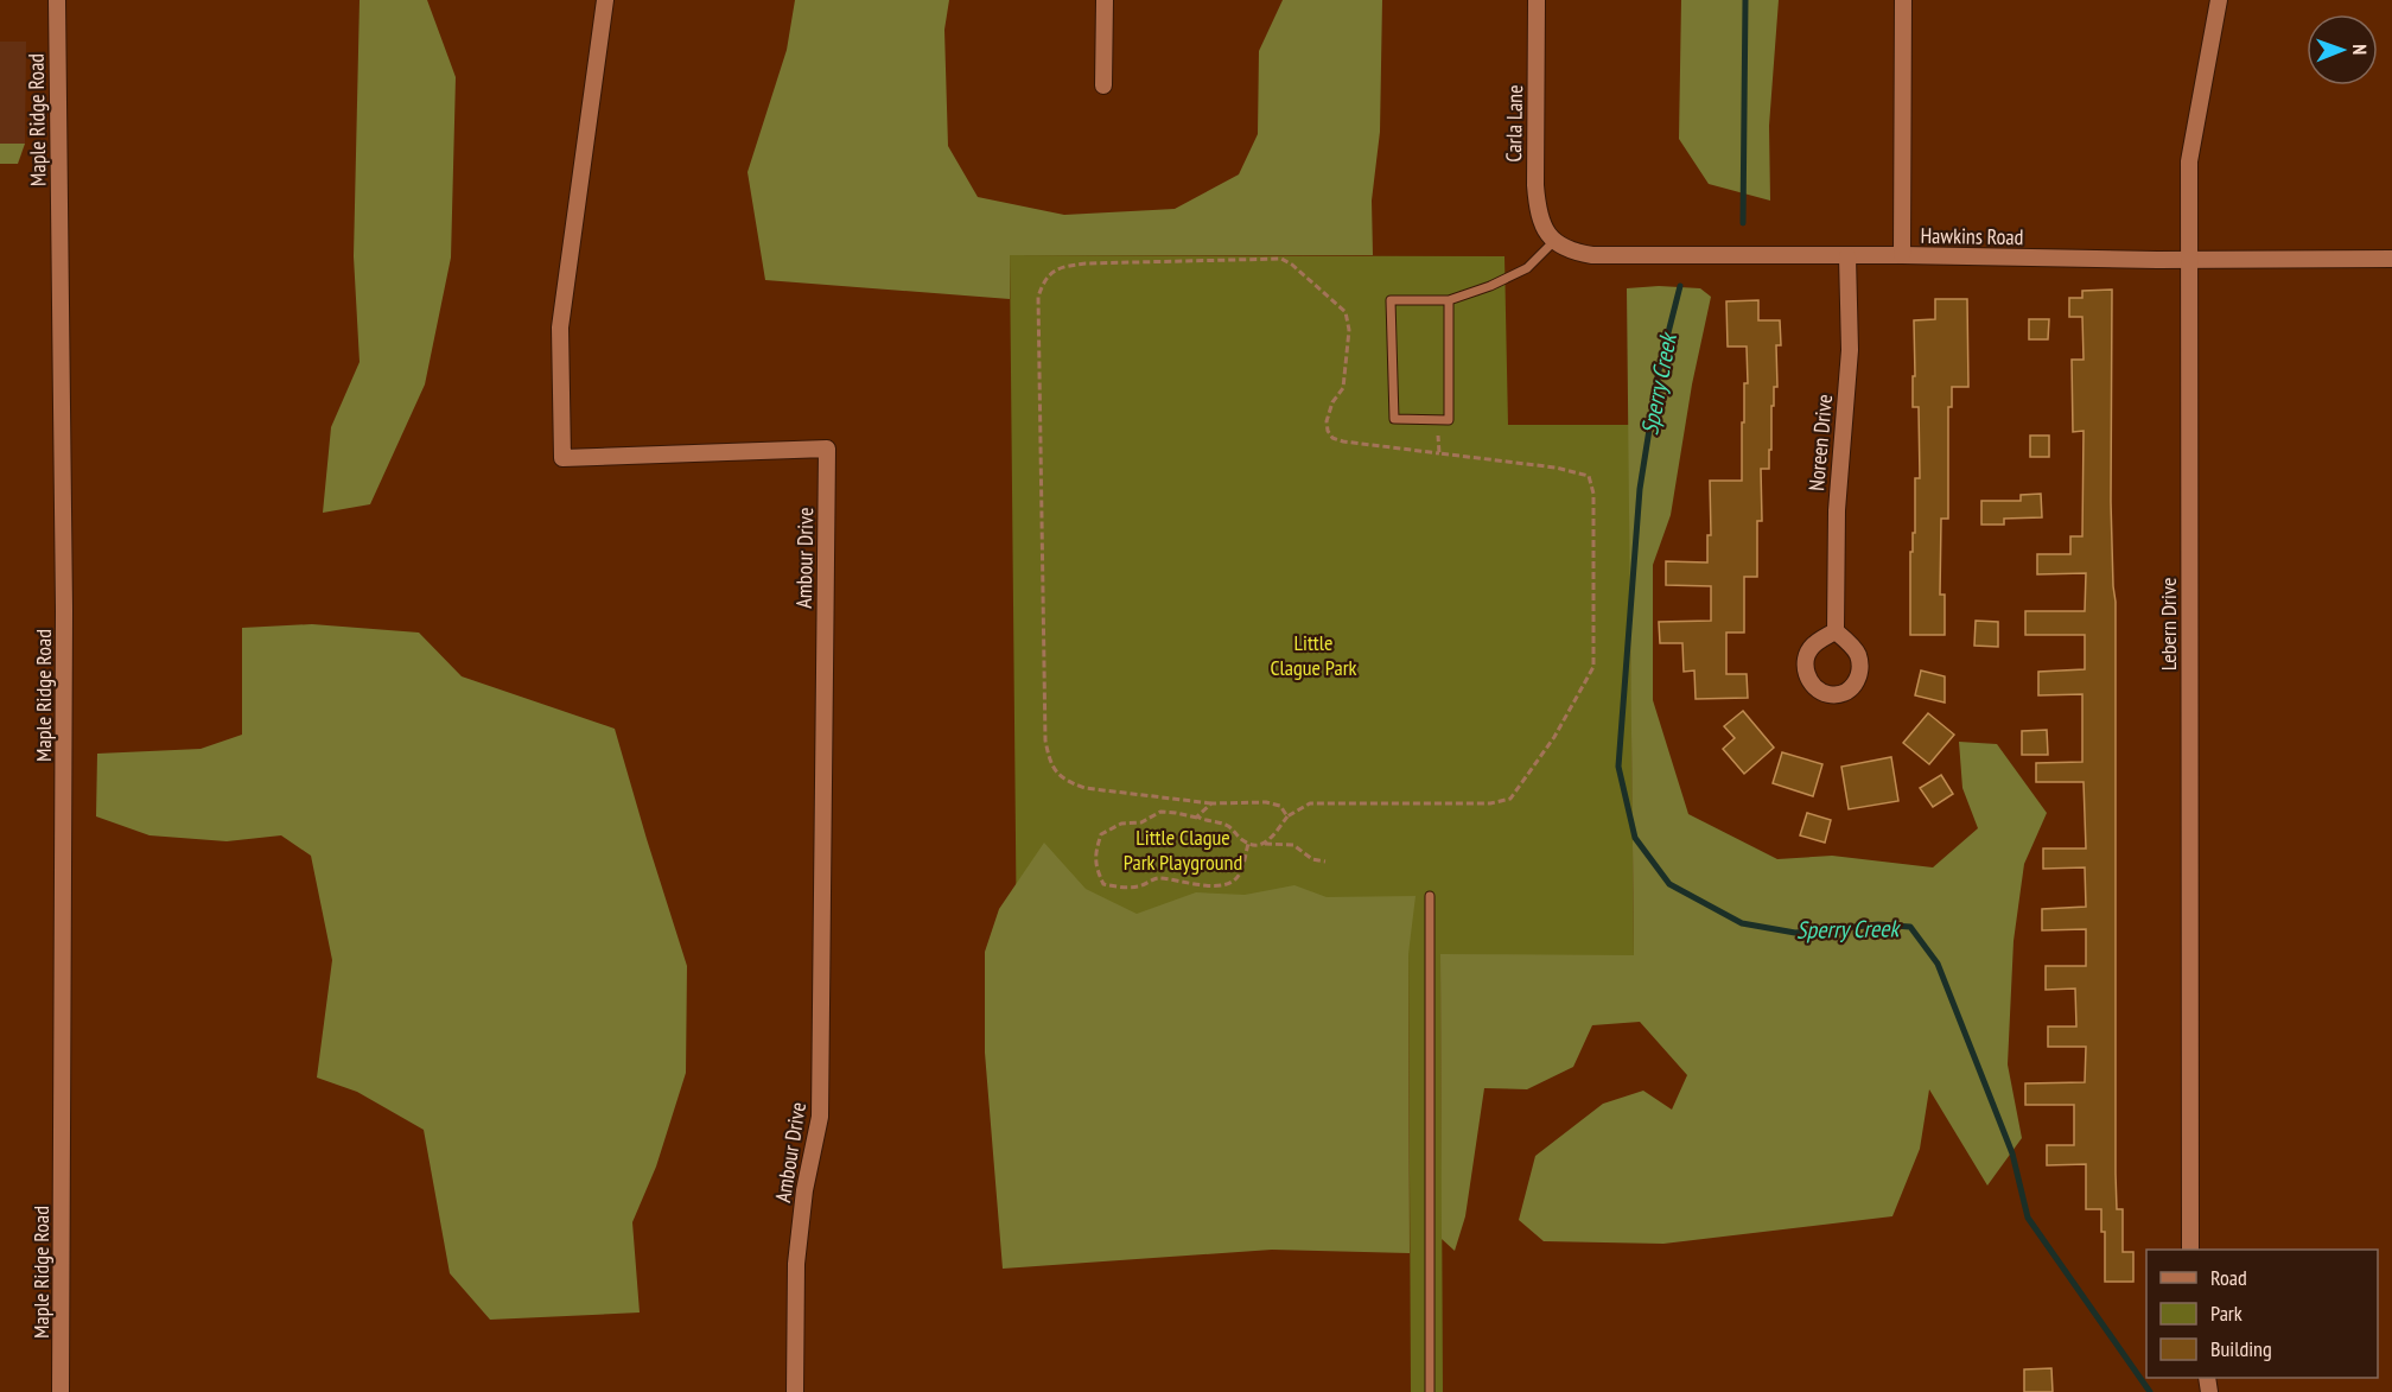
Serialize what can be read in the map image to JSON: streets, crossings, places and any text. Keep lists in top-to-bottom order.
{
  "streets": {
    "street": [
      "Maple Ridge Road",
      "Carla Lane",
      "Hawkins Road",
      "Noreen Drive",
      "Ambour Drive",
      "Lebern Drive"
    ]
  },
  "crossings": [
    ["Carla Lane", "Hawkins Road"],
    ["Hawkins Road", "Noreen Drive"],
    ["Hawkins Road", "Lebern Drive"]
  ],
  "water": ["Sperry Creek"],
  "parks": ["Little Clague Park", "Little Clague Park Playground"],
  "legend": ["Road", "Park", "Building"],
  "north": "right"
}
